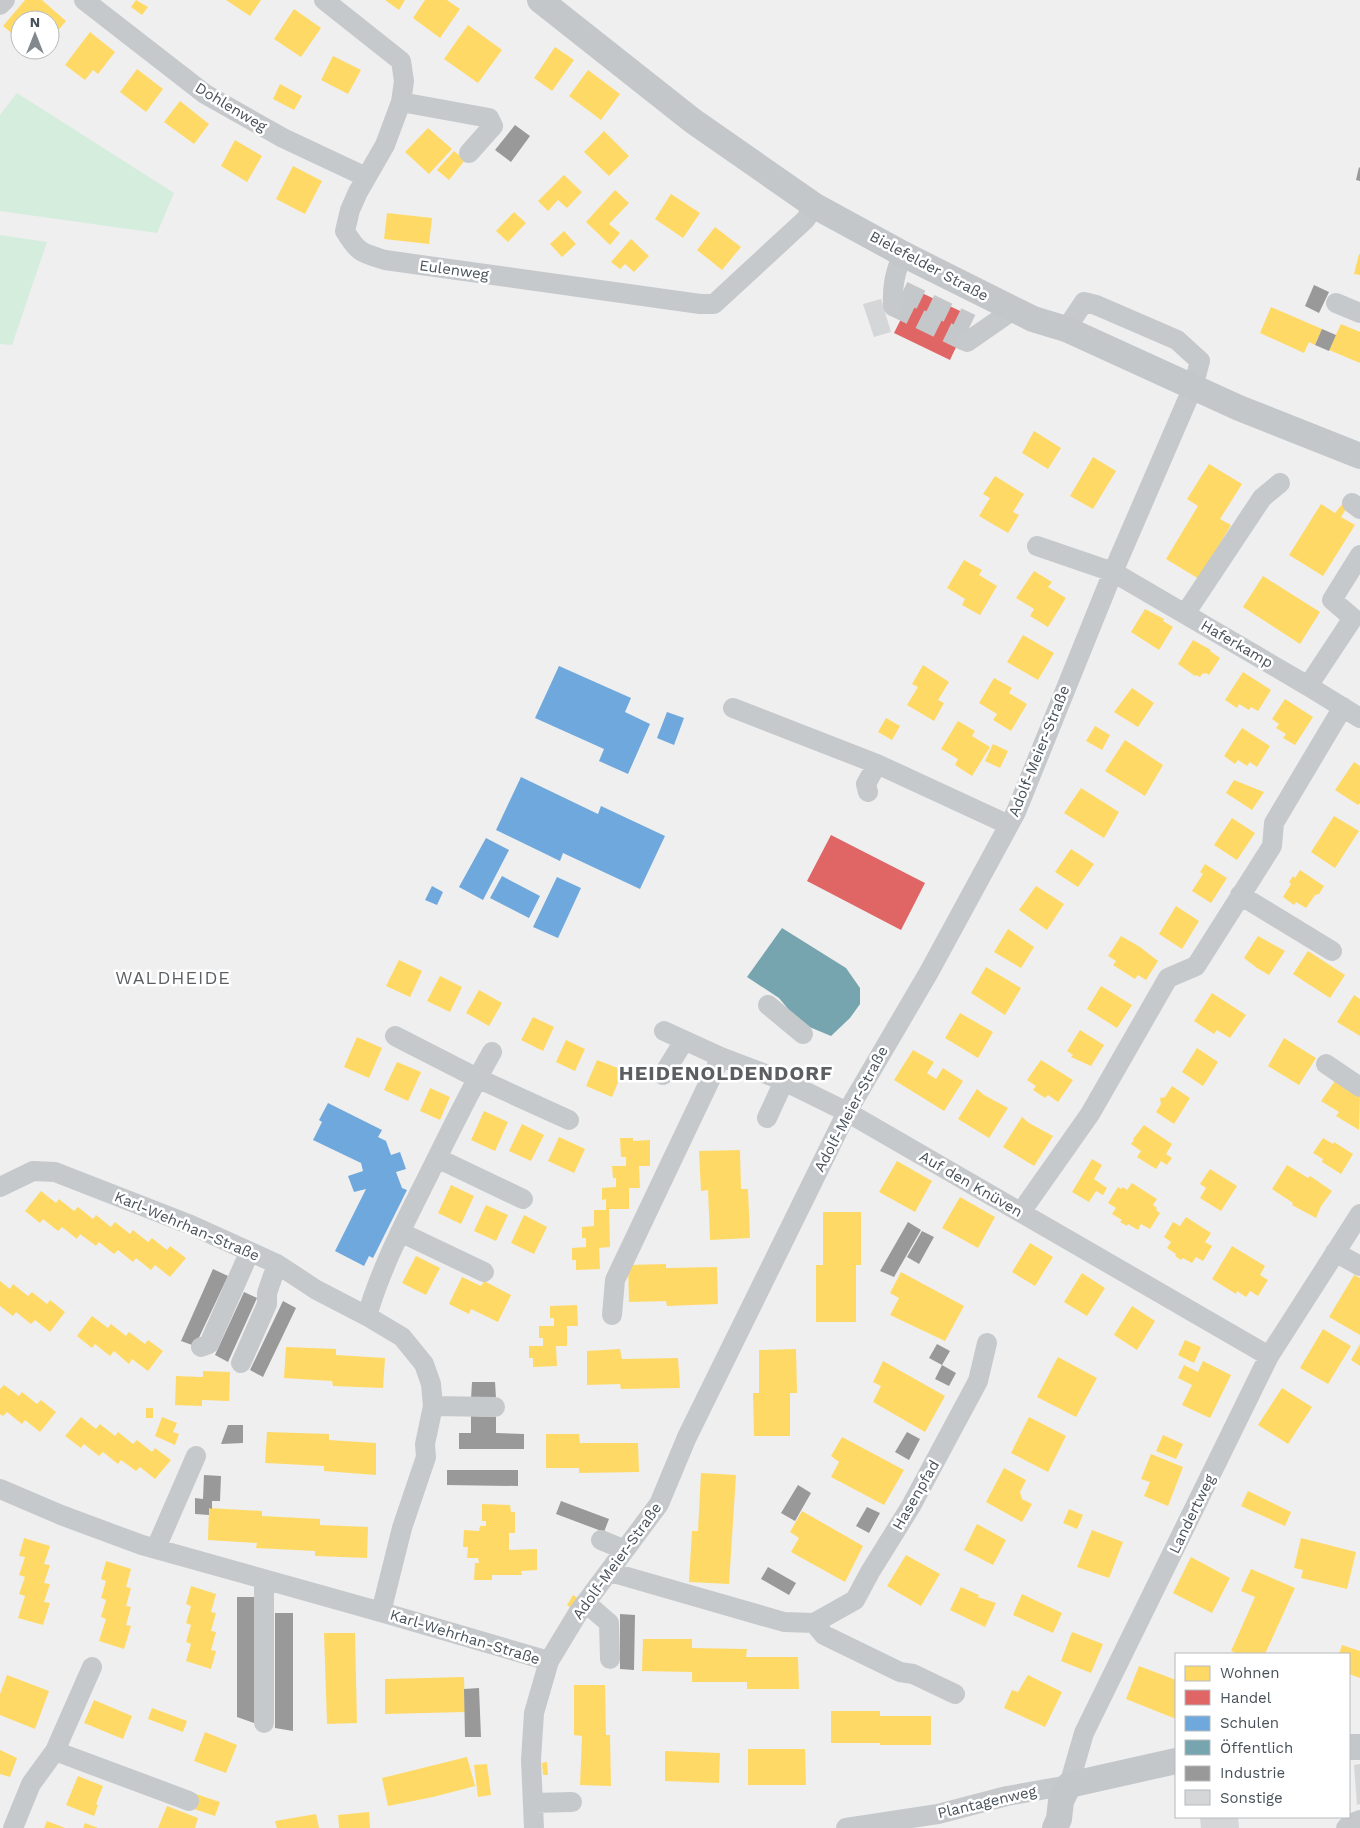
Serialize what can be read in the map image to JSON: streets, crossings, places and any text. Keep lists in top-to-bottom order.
{
  "streets": {
    "main road": ["Bielefelder Straße"],
    "street": [
      "Dohlenweg",
      "Eulenweg",
      "Haferkamp",
      "Adolf-Meier-Straße",
      "Auf den Knüven",
      "Karl-Wehrhan-Straße",
      "Hasenpfad",
      "Landertweg",
      "Plantagenweg"
    ]
  },
  "crossings": [
    ["Dohlenweg", "Eulenweg"],
    ["Bielefelder Straße", "Eulenweg"],
    ["Bielefelder Straße", "Adolf-Meier-Straße"],
    ["Haferkamp", "Adolf-Meier-Straße"],
    ["Adolf-Meier-Straße", "Auf den Knüven"],
    ["Adolf-Meier-Straße", "Karl-Wehrhan-Straße"],
    ["Auf den Knüven", "Landertweg"],
    ["Landertweg", "Plantagenweg"]
  ],
  "districts": ["WALDHEIDE", "HEIDENOLDENDORF"],
  "legend": [
    "Wohnen",
    "Handel",
    "Schulen",
    "Öffentlich",
    "Industrie",
    "Sonstige"
  ],
  "north": "top"
}
